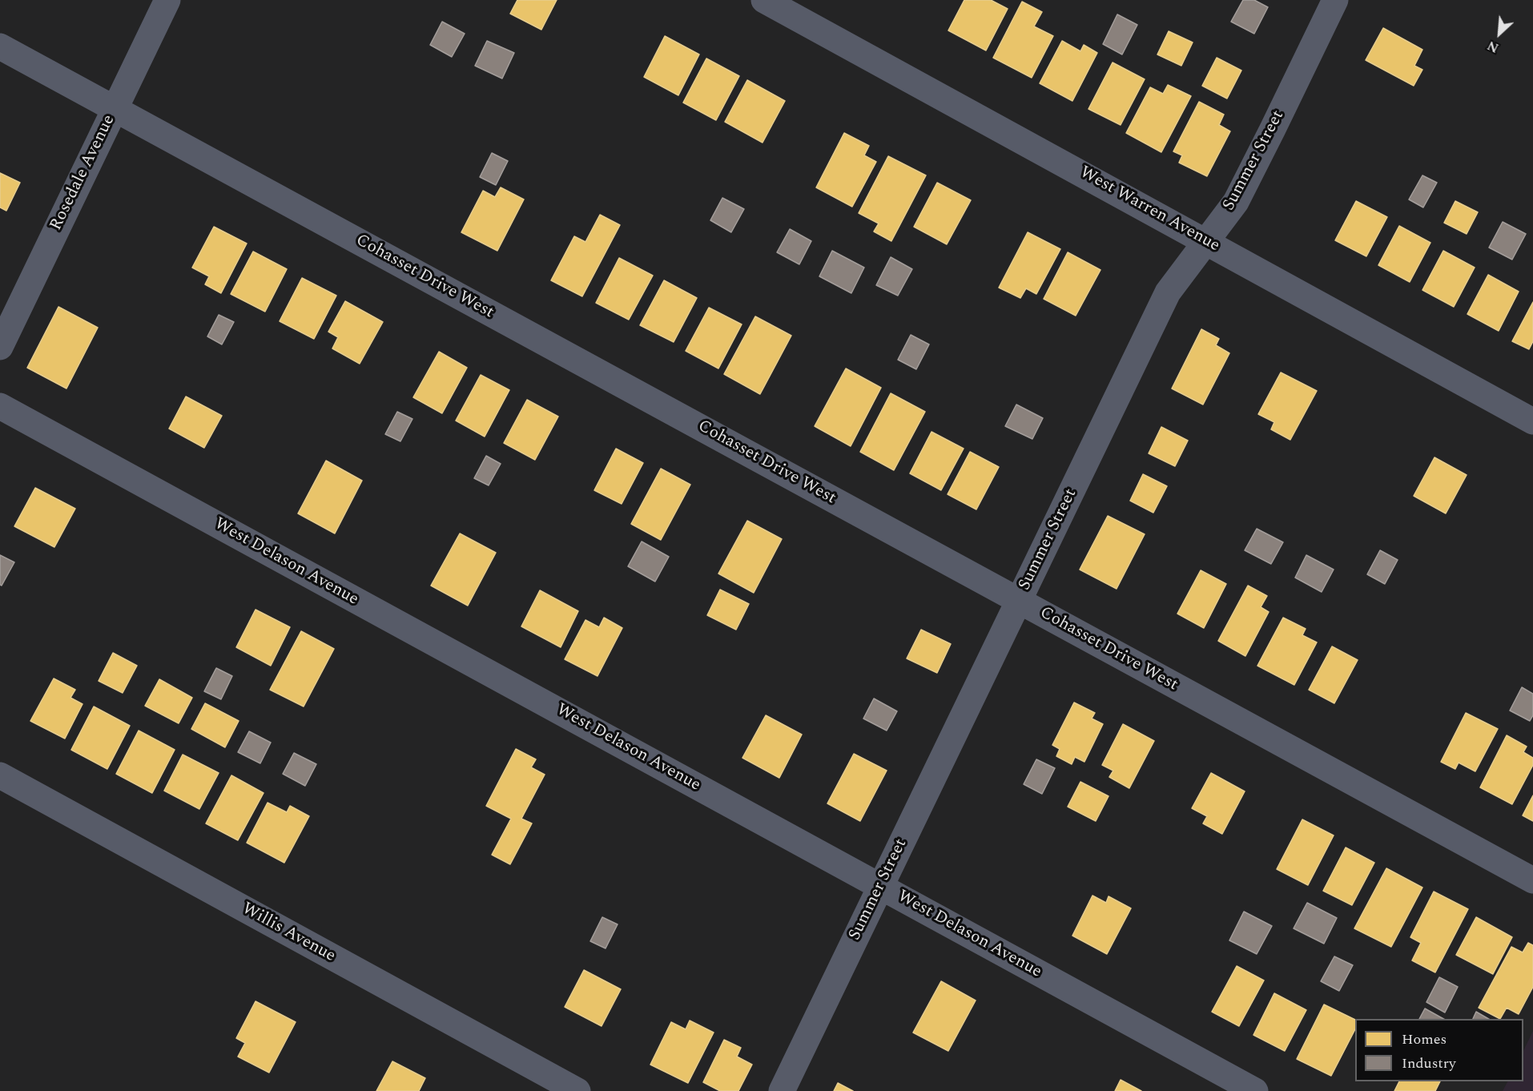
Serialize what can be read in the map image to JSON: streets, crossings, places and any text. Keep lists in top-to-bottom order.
{
  "streets": {
    "street": [
      "Summer Street",
      "Rosedale Avenue",
      "West Warren Avenue",
      "Cohasset Drive West",
      "West Delason Avenue",
      "Willis Avenue"
    ]
  },
  "crossings": [
    ["Summer Street", "West Warren Avenue"],
    ["Summer Street", "Cohasset Drive West"],
    ["Summer Street", "West Delason Avenue"],
    ["Rosedale Avenue", "Cohasset Drive West"]
  ],
  "legend": ["Homes", "Industry"],
  "north": "bottom left"
}
